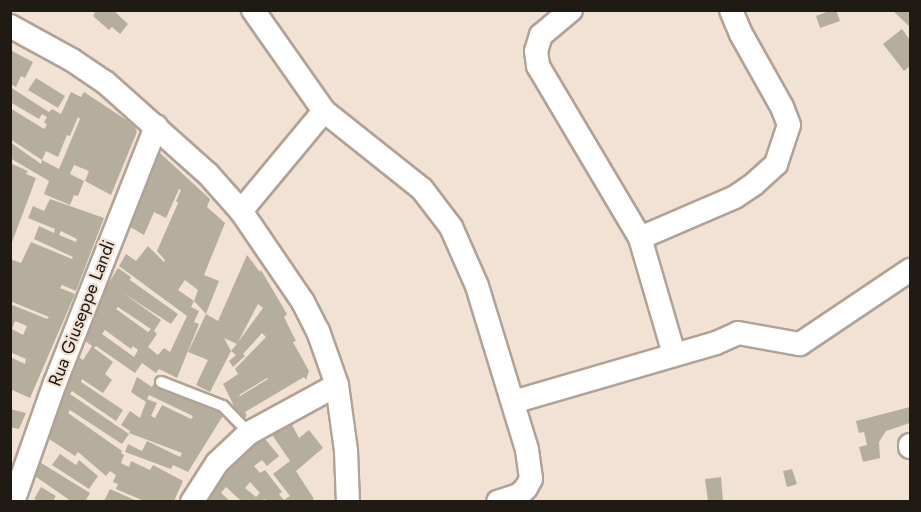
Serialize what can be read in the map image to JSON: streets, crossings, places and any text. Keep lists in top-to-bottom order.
{
  "streets": {
    "street": ["Rua Giuseppe Landi"]
  }
}
